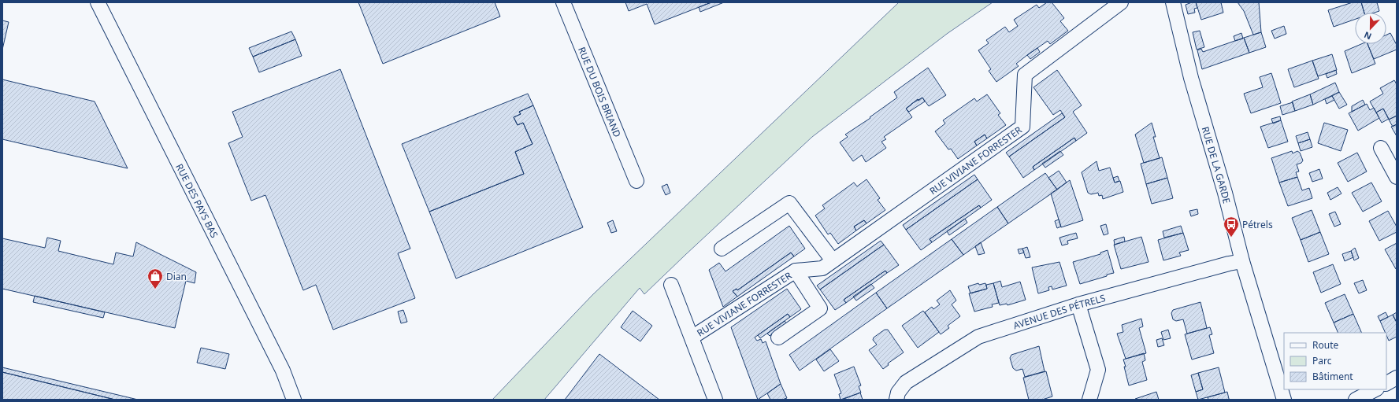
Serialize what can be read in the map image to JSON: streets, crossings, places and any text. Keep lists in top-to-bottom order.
{
  "streets": {
    "street": [
      "RUE DU BOIS BRIAND",
      "RUE VIVIANE FORRESTER",
      "RUE DE LA GARDE",
      "RUE DES PAYS BAS",
      "AVENUE DES PÉTRELS"
    ]
  },
  "crossings": [
    ["RUE DE LA GARDE", "AVENUE DES PÉTRELS"]
  ],
  "places": {
    "bus stop": ["Pétrels"],
    "shop": ["Dian"]
  },
  "legend": ["Route", "Parc", "Bâtiment"],
  "north": "bottom"
}
